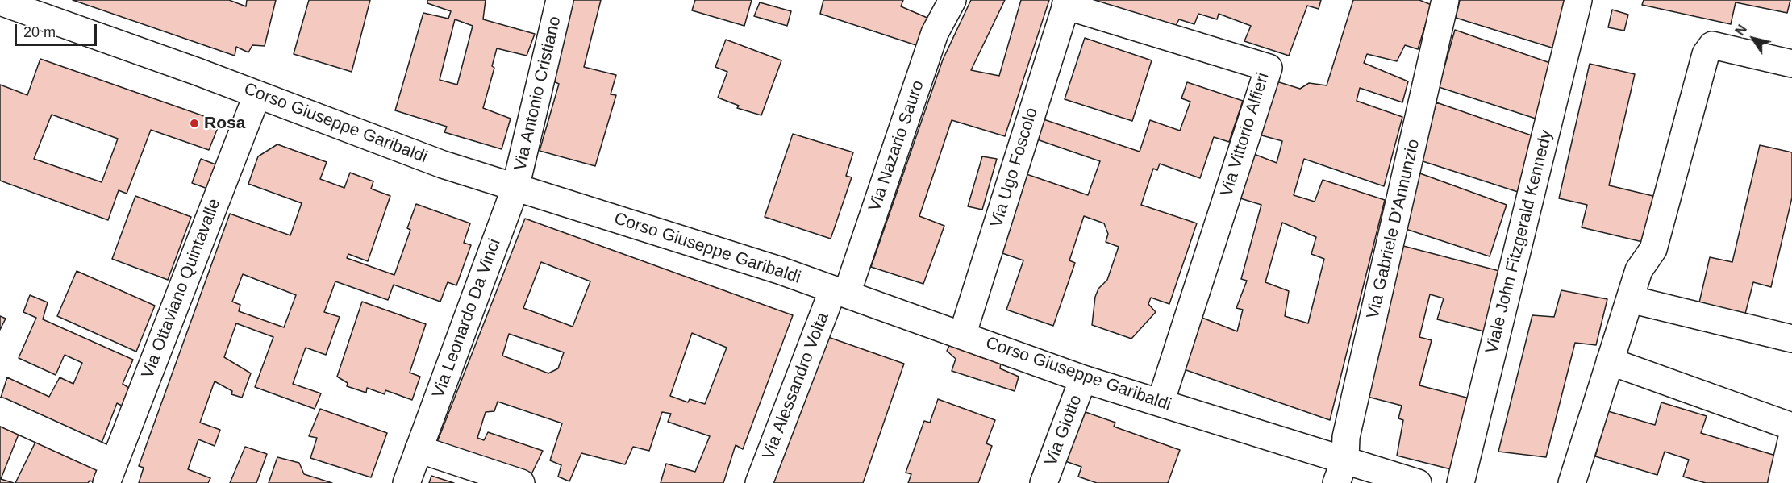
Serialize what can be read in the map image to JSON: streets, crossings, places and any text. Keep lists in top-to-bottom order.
{
  "streets": {
    "street": [
      "Via Antonio Cristiano",
      "Corso Giuseppe Garibaldi",
      "Via Vittorio Alfieri",
      "Via Nazario Sauro",
      "Via Ugo Foscolo",
      "Via Gabriele D'Annunzio",
      "Viale John Fitzgerald Kennedy",
      "Via Ottaviano Quintavalle",
      "Via Leonardo Da Vinci",
      "Via Alessandro Volta",
      "Via Giotto"
    ]
  },
  "crossings": [
    ["Via Antonio Cristiano", "Corso Giuseppe Garibaldi"],
    ["Via Antonio Cristiano", "Via Leonardo Da Vinci"],
    ["Corso Giuseppe Garibaldi", "Via Vittorio Alfieri"],
    ["Corso Giuseppe Garibaldi", "Via Nazario Sauro"],
    ["Corso Giuseppe Garibaldi", "Via Ugo Foscolo"],
    ["Corso Giuseppe Garibaldi", "Via Gabriele D'Annunzio"],
    ["Corso Giuseppe Garibaldi", "Via Ottaviano Quintavalle"],
    ["Corso Giuseppe Garibaldi", "Via Leonardo Da Vinci"],
    ["Corso Giuseppe Garibaldi", "Via Alessandro Volta"],
    ["Corso Giuseppe Garibaldi", "Via Giotto"],
    ["Via Vittorio Alfieri", "Via Ugo Foscolo"],
    ["Via Nazario Sauro", "Via Alessandro Volta"]
  ],
  "places": ["Rosa"],
  "scale_bar": "20 m",
  "north": "top left"
}
